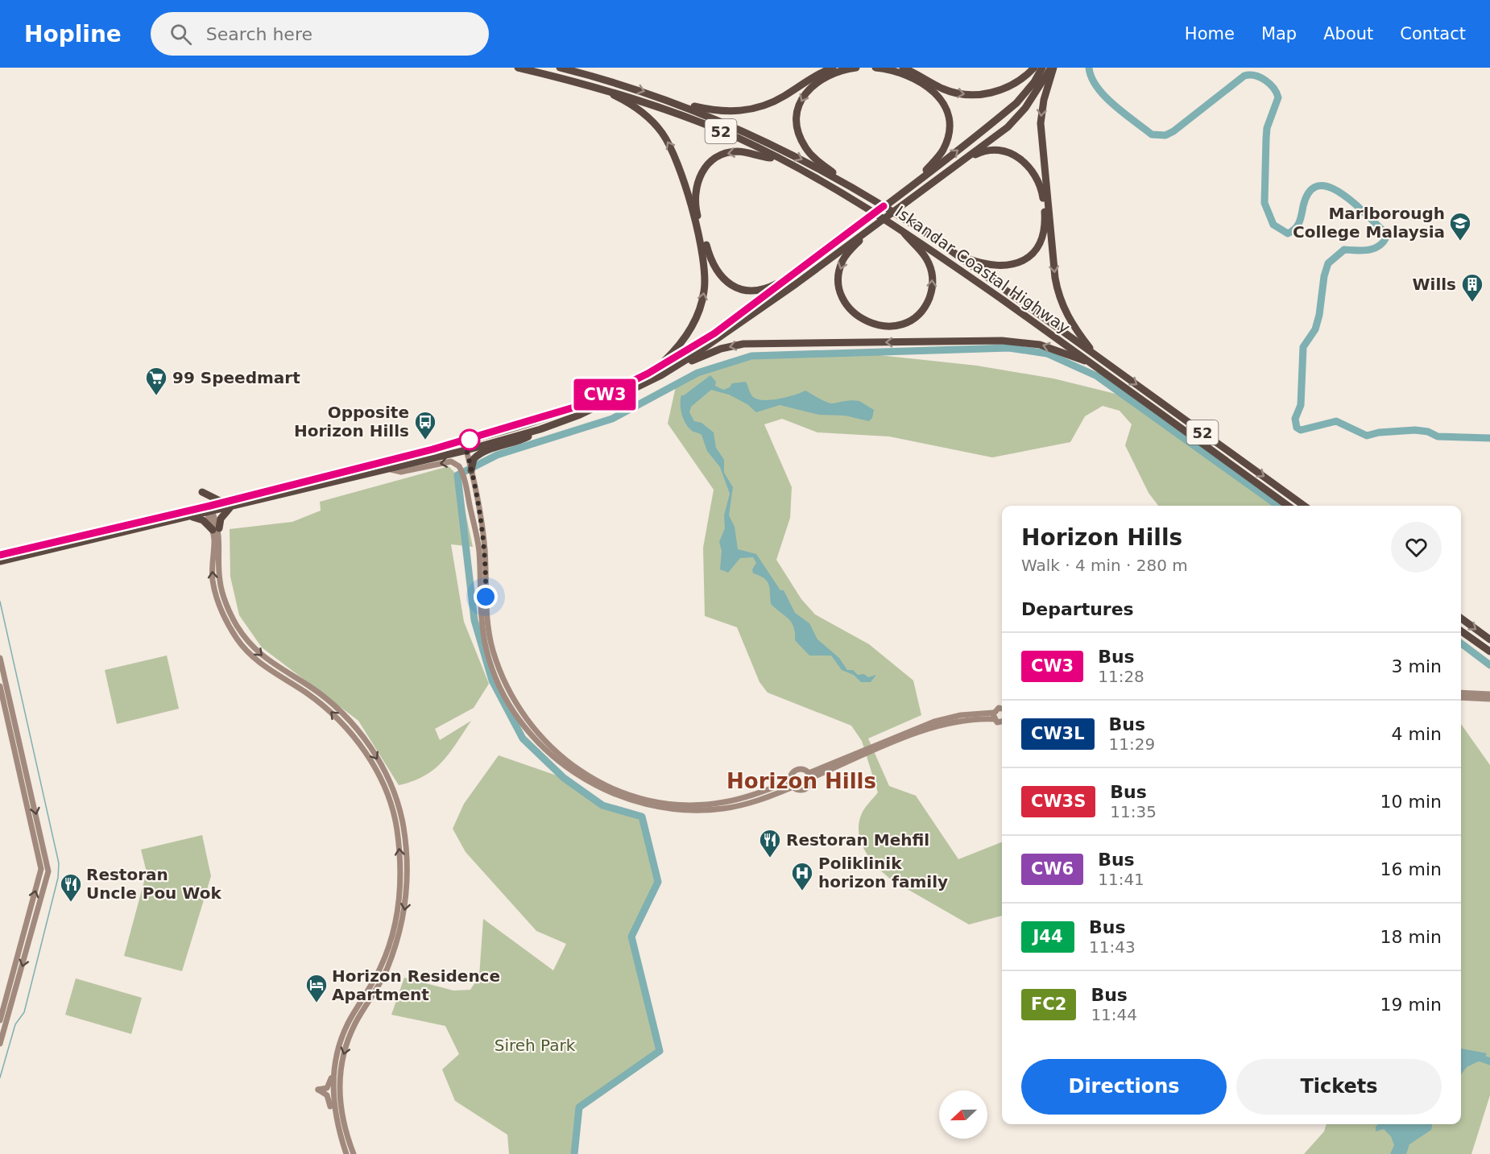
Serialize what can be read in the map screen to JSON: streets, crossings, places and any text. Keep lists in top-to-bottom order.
{
  "streets": {
    "highway": ["52", "Iskandar Coastal Highway"]
  },
  "districts": ["Horizon Hills"],
  "parks": ["Sireh Park"],
  "places": {
    "school or university": ["Marlborough College Malaysia"],
    "building": ["Wills"],
    "supermarket": ["99 Speedmart"],
    "bus stop": ["Opposite Horizon Hills"],
    "restaurant": ["Restoran Mehfil", "Restoran Uncle Pou Wok"],
    "hospital": ["Poliklinik horizon family"],
    "hotel": ["Horizon Residence Apartment"]
  },
  "lines": ["bus line CW3"],
  "north": "left",
  "page": {
    "header": "Hopline",
    "search": "Search here",
    "nav": [
      "Home",
      "Map",
      "About",
      "Contact"
    ],
    "on_map": "CW3",
    "heading": [
      ["Horizon Hills", "Walk · 4 min · 280 m"],
      "Departures"
    ],
    "list": [
      {
        "mark": "CW3",
        "name": "Bus",
        "note": "11:28",
        "value": "3 min"
      },
      {
        "mark": "CW3L",
        "name": "Bus",
        "note": "11:29",
        "value": "4 min"
      },
      {
        "mark": "CW3S",
        "name": "Bus",
        "note": "11:35",
        "value": "10 min"
      },
      {
        "mark": "CW6",
        "name": "Bus",
        "note": "11:41",
        "value": "16 min"
      },
      {
        "mark": "J44",
        "name": "Bus",
        "note": "11:43",
        "value": "18 min"
      },
      {
        "mark": "FC2",
        "name": "Bus",
        "note": "11:44",
        "value": "19 min"
      }
    ],
    "buttons": ["Directions", "Tickets"]
  }
}
